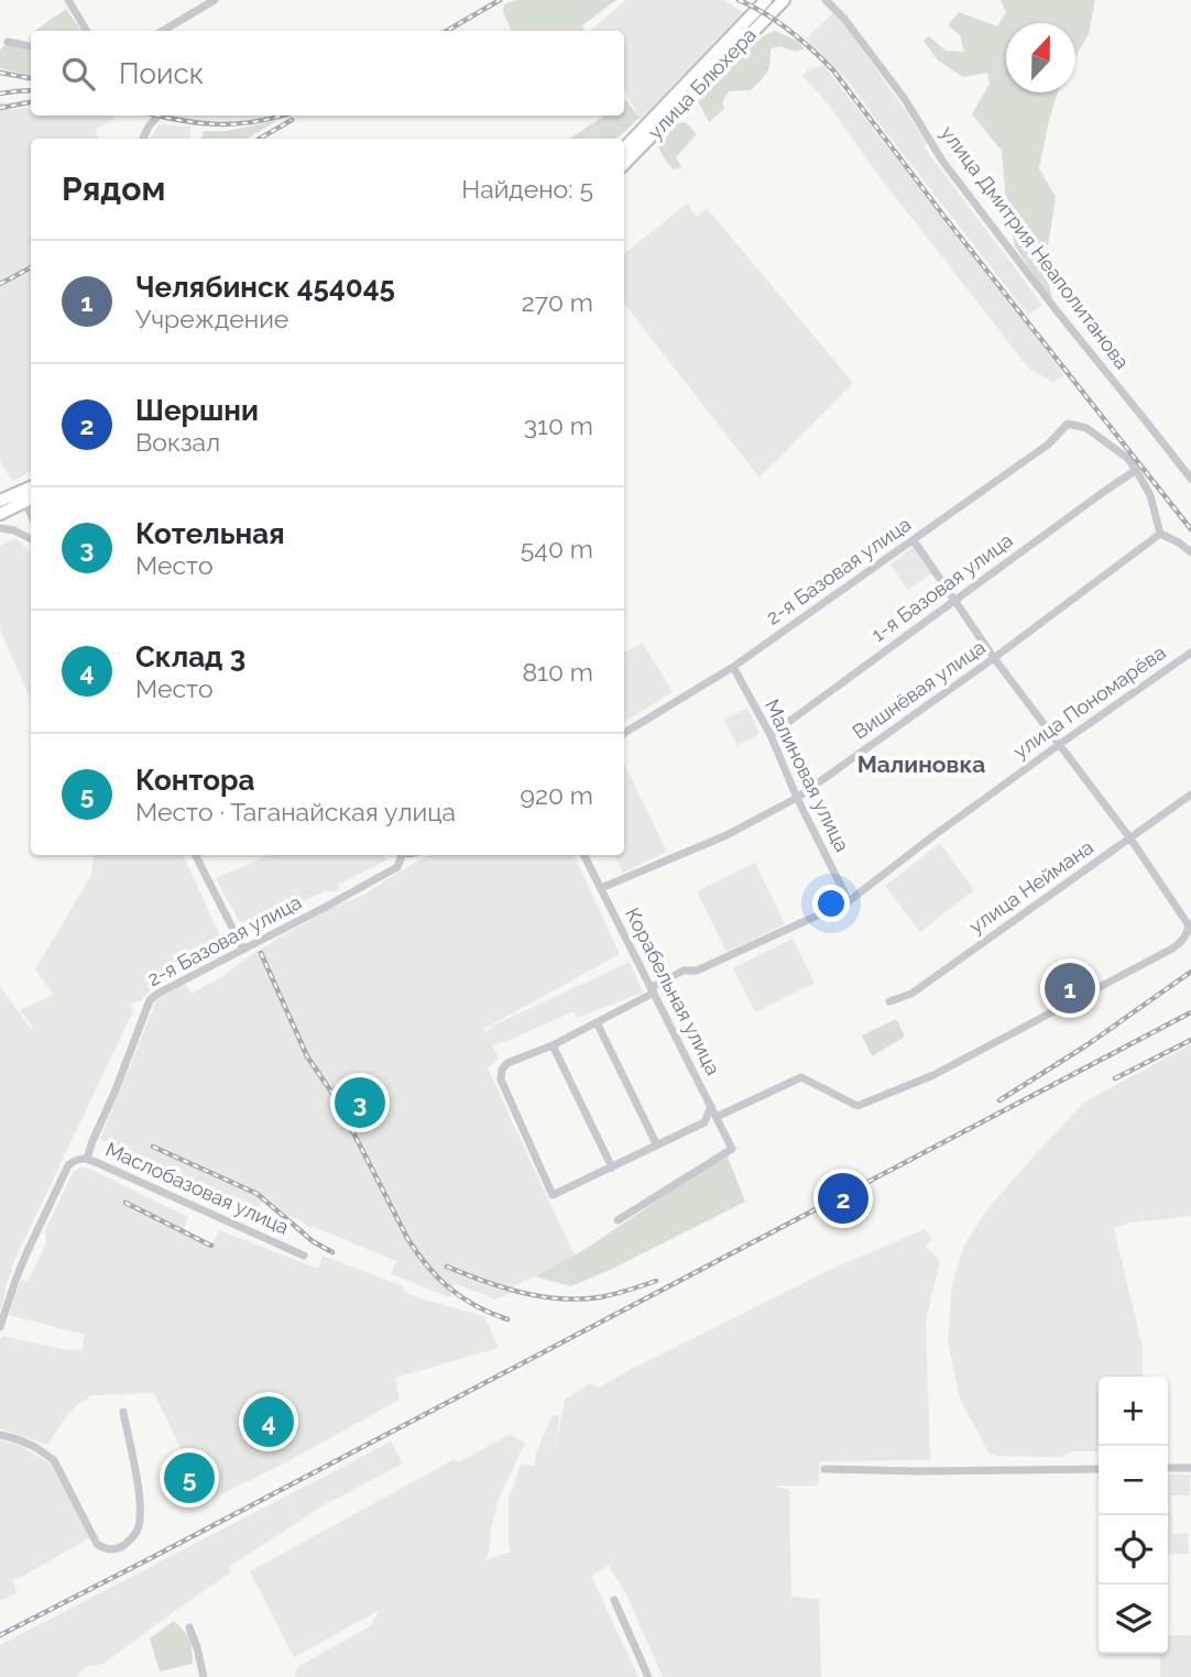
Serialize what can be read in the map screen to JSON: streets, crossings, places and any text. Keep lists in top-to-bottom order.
{
  "streets": {
    "main road": ["улица Блюхера"],
    "street": [
      "улица Дмитрия Неаполитанова",
      "2-я Базовая улица",
      "1-я Базовая улица",
      "Вишнёвая улица",
      "улица Пономарёва",
      "Малиновая улица",
      "улица Неймана",
      "Корабельная улица",
      "Маслобазовая улица"
    ]
  },
  "crossings": [
    ["2-я Базовая улица", "1-я Базовая улица"],
    ["2-я Базовая улица", "Малиновая улица"],
    ["2-я Базовая улица", "Маслобазовая улица"],
    ["1-я Базовая улица", "Малиновая улица"],
    ["Вишнёвая улица", "Малиновая улица"],
    ["Вишнёвая улица", "Корабельная улица"],
    ["улица Пономарёва", "Малиновая улица"],
    ["улица Пономарёва", "Корабельная улица"]
  ],
  "districts": ["Малиновка"],
  "north": "top",
  "page": {
    "search": "Поиск",
    "heading": ["Рядом", "Найдено: 5"],
    "list": [
      {
        "mark": "1",
        "name": "Челябинск 454045",
        "note": "Учреждение",
        "value": "270 m"
      },
      {
        "mark": "2",
        "name": "Шершни",
        "note": "Вокзал",
        "value": "310 m"
      },
      {
        "mark": "3",
        "name": "Котельная",
        "note": "Место",
        "value": "540 m"
      },
      {
        "mark": "4",
        "name": "Склад 3",
        "note": "Место",
        "value": "810 m"
      },
      {
        "mark": "5",
        "name": "Контора",
        "note": "Место · Таганайская улица",
        "value": "920 m"
      }
    ],
    "pins": [
      "1",
      "3",
      "2",
      "4",
      "5"
    ],
    "map_buttons": ["+", "−"]
  }
}
